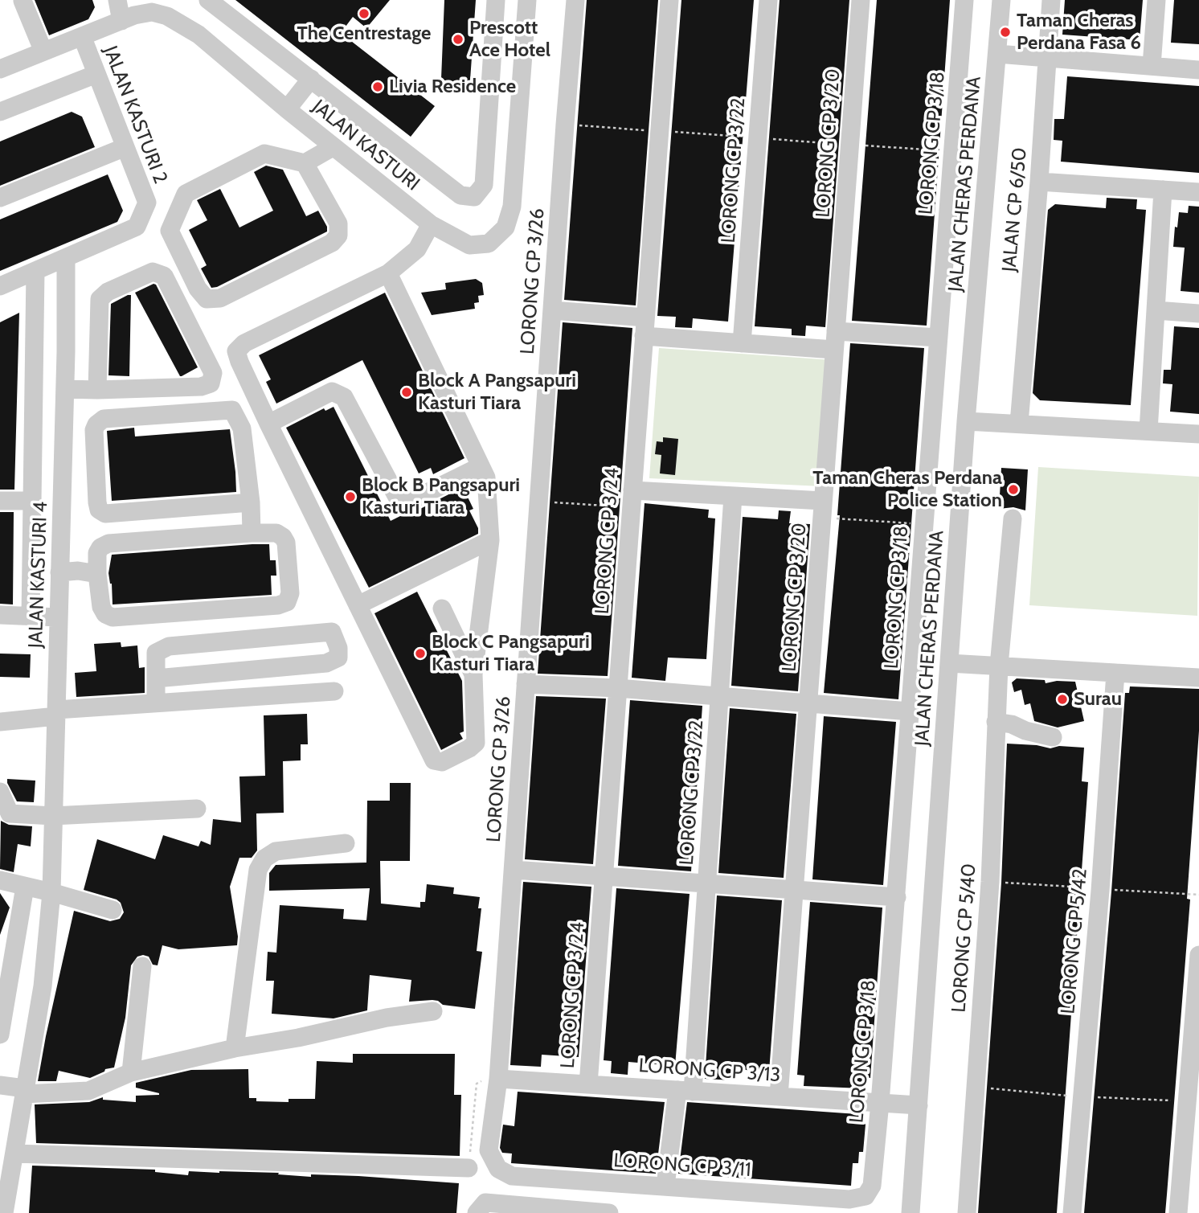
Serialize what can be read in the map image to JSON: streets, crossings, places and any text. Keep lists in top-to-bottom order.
{
  "streets": {
    "street": [
      "JALAN KASTURI 2",
      "LORONG CP 3/20",
      "LORONG CP 3/18",
      "JALAN KASTURI",
      "LORONG CP 3/22",
      "JALAN CHERAS PERDANA",
      "JALAN CP 6/50",
      "LORONG CP 3/26",
      "LORONG CP 3/24",
      "JALAN KASTURI 4",
      "LORONG CP 5/40",
      "LORONG CP 5/42",
      "LORONG CP 3/13",
      "LORONG CP 3/11"
    ]
  },
  "crossings": [
    ["JALAN KASTURI 2", "JALAN KASTURI"],
    ["JALAN KASTURI 2", "JALAN KASTURI 4"],
    ["LORONG CP 3/20", "LORONG CP 3/13"],
    ["LORONG CP 3/18", "LORONG CP 3/13"],
    ["LORONG CP 3/18", "LORONG CP 3/11"],
    ["LORONG CP 3/22", "LORONG CP 3/13"],
    ["LORONG CP 3/22", "LORONG CP 3/11"],
    ["JALAN CHERAS PERDANA", "LORONG CP 3/13"],
    ["LORONG CP 3/26", "LORONG CP 3/13"],
    ["LORONG CP 3/26", "LORONG CP 3/11"],
    ["LORONG CP 3/24", "LORONG CP 3/13"]
  ],
  "places": [
    "The Centrestage",
    "Taman Cheras Perdana Fasa 6",
    "Prescott Ace Hotel",
    "Livia Residence",
    "Block A Pangsapuri Kasturi Tiara",
    "Taman Cheras Perdana Police Station",
    "Block B Pangsapuri Kasturi Tiara",
    "Block C Pangsapuri Kasturi Tiara",
    "Surau"
  ]
}
